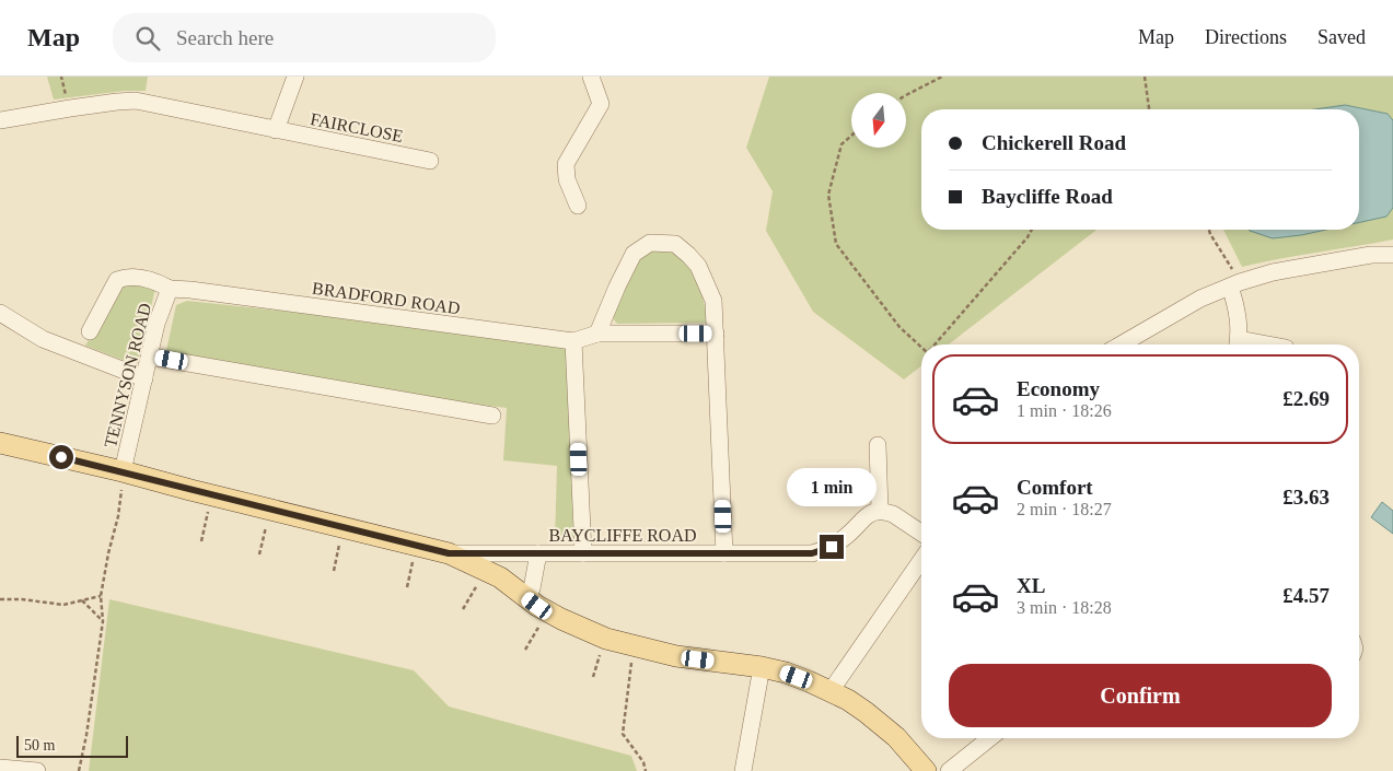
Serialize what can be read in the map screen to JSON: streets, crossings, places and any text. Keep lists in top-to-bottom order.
{
  "streets": {
    "street": [
      "FAIRCLOSE",
      "BRADFORD ROAD",
      "TENNYSON ROAD",
      "BAYCLIFFE ROAD"
    ]
  },
  "crossings": [
    ["BRADFORD ROAD", "TENNYSON ROAD"]
  ],
  "scale_bar": "50 m",
  "north": "bottom",
  "page": {
    "header": "Map",
    "search": "Search here",
    "nav": ["Map", "Directions", "Saved"],
    "banner": ["Chickerell Road", "Baycliffe Road"],
    "list": [
      {
        "name": "Economy",
        "note": "1 min · 18:26",
        "value": "£2.69"
      },
      {
        "name": "Comfort",
        "note": "2 min · 18:27",
        "value": "£3.63"
      },
      {
        "name": "XL",
        "note": "3 min · 18:28",
        "value": "£4.57"
      }
    ],
    "bubble": "1 min",
    "buttons": "Confirm",
    "scale": "50 m"
  }
}
